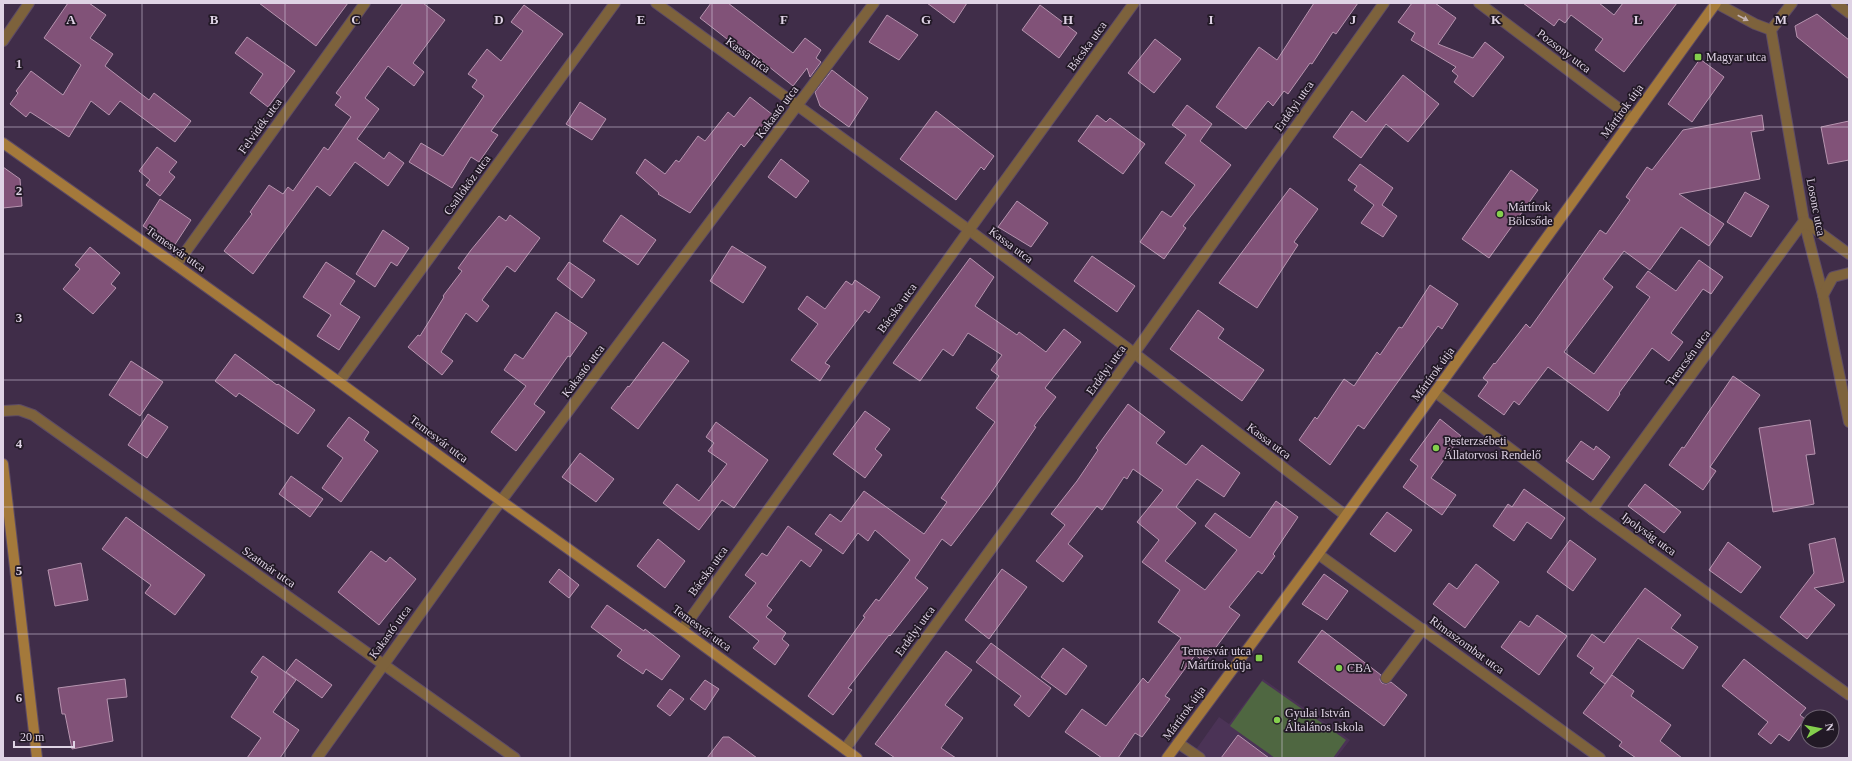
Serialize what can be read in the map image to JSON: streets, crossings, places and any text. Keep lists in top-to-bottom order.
{
  "streets": {
    "street": [
      "Bácska utca",
      "Pozsony utca",
      "Kassa utca",
      "Erdélyi utca",
      "Mártírok útja",
      "Kakastó utca",
      "Felvidék utca",
      "Csallóköz utca",
      "Losonc utca",
      "Temesvár utca",
      "Trencsén utca",
      "Ipolyság utca",
      "Szatmár utca",
      "Rimaszombat utca"
    ]
  },
  "crossings": [
    ["Bácska utca", "Kassa utca"],
    ["Bácska utca", "Temesvár utca"],
    ["Pozsony utca", "Mártírok útja"],
    ["Kassa utca", "Erdélyi utca"],
    ["Kassa utca", "Mártírok útja"],
    ["Kassa utca", "Kakastó utca"],
    ["Erdélyi utca", "Temesvár utca"],
    ["Mártírok útja", "Ipolyság utca"],
    ["Mártírok útja", "Rimaszombat utca"],
    ["Kakastó utca", "Temesvár utca"],
    ["Kakastó utca", "Szatmár utca"],
    ["Felvidék utca", "Temesvár utca"],
    ["Csallóköz utca", "Temesvár utca"],
    ["Losonc utca", "Trencsén utca"],
    ["Trencsén utca", "Ipolyság utca"]
  ],
  "places": {
    "transit": ["Magyar utca", "Temesvár utca / Mártírok útja"],
    "other": [
      "Mártírok Bölcsőde",
      "Pesterzsébeti Állatorvosi Rendelő",
      "CBA",
      "Gyulai István Általános Iskola"
    ]
  },
  "scale_bar": "20 m",
  "north": "right",
  "grid": {
    "columns": [
      "A",
      "B",
      "C",
      "D",
      "E",
      "F",
      "G",
      "H",
      "I",
      "J",
      "K",
      "L",
      "M"
    ],
    "rows": [
      "1",
      "2",
      "3",
      "4",
      "5",
      "6"
    ]
  }
}
